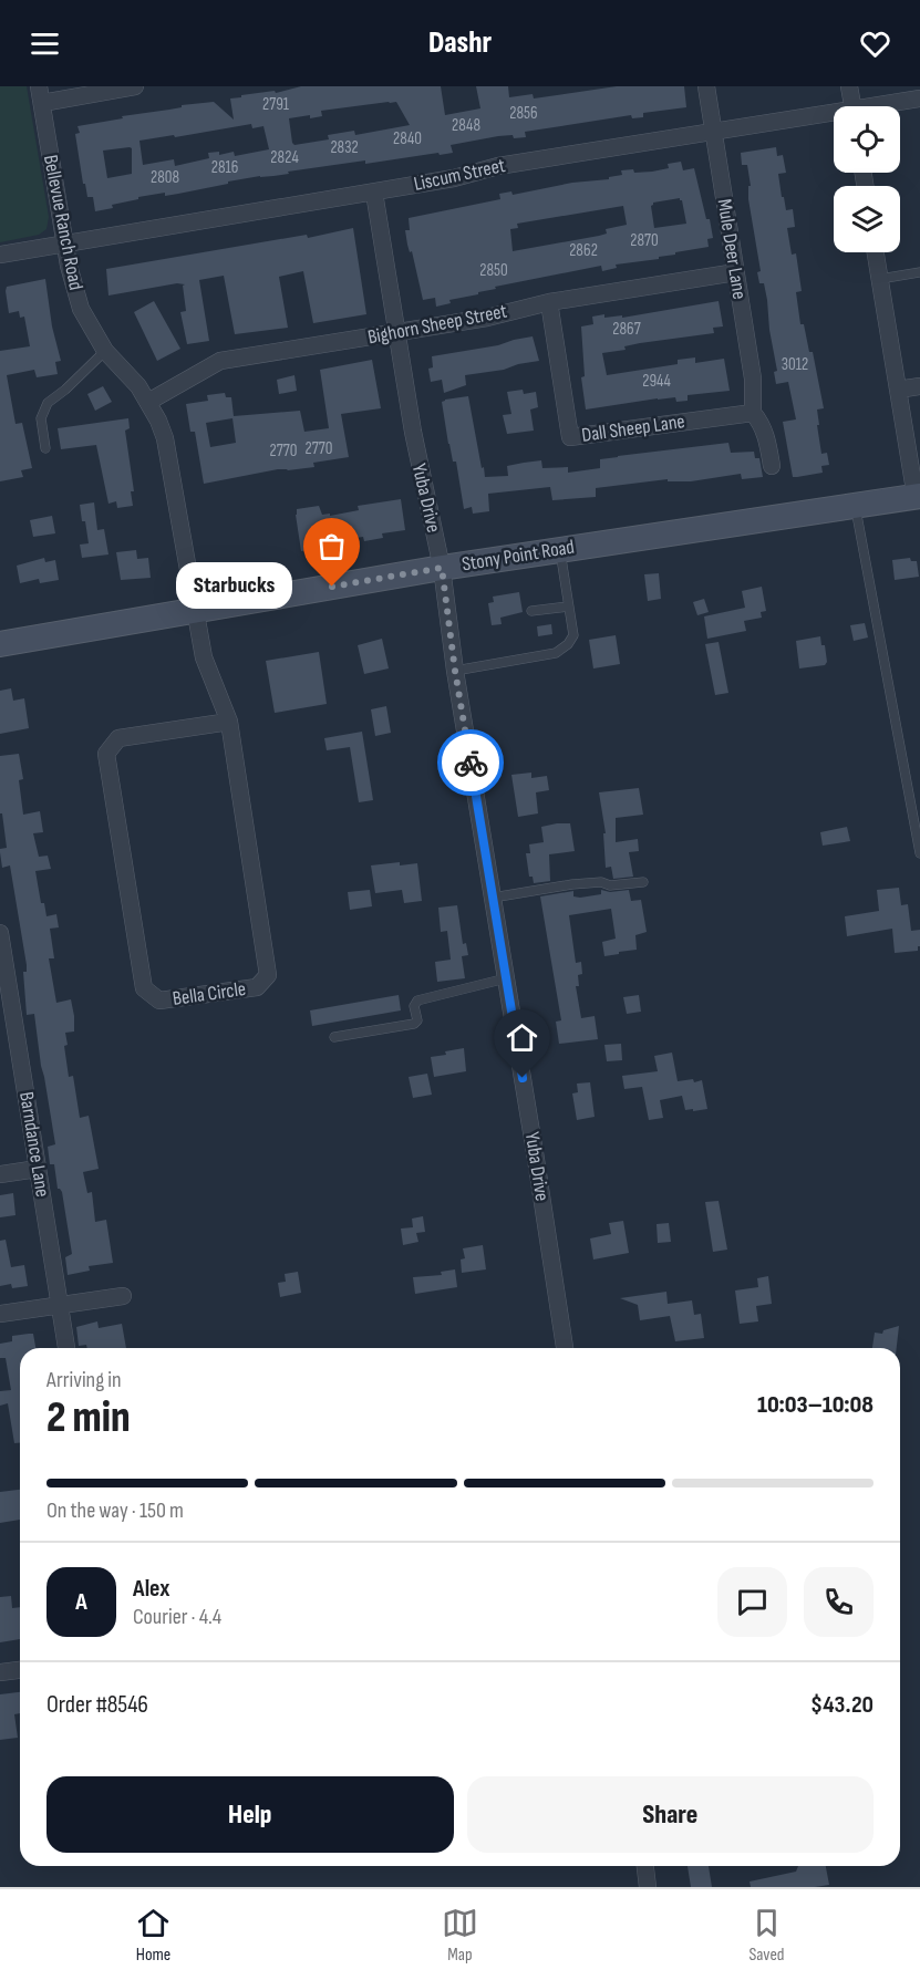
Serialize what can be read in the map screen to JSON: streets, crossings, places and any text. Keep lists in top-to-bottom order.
{
  "streets": {
    "main road": ["Stony Point Road"],
    "street": [
      "Liscum Street",
      "Bellevue Ranch Road",
      "Mule Deer Lane",
      "Bighorn Sheep Street",
      "Dall Sheep Lane",
      "Yuba Drive",
      "Bella Circle",
      "Barndance Lane"
    ]
  },
  "crossings": [
    ["Liscum Street", "Bellevue Ranch Road"],
    ["Liscum Street", "Mule Deer Lane"],
    ["Liscum Street", "Yuba Drive"],
    ["Bellevue Ranch Road", "Bighorn Sheep Street"],
    ["Bellevue Ranch Road", "Stony Point Road"],
    ["Bellevue Ranch Road", "Bella Circle"],
    ["Mule Deer Lane", "Bighorn Sheep Street"],
    ["Mule Deer Lane", "Dall Sheep Lane"],
    ["Bighorn Sheep Street", "Dall Sheep Lane"],
    ["Bighorn Sheep Street", "Yuba Drive"],
    ["Yuba Drive", "Stony Point Road"],
    ["Stony Point Road", "Bella Circle"]
  ],
  "places": ["Starbucks"],
  "house_numbers": [
    "2791",
    "2856",
    "2848",
    "2840",
    "2832",
    "2824",
    "2816",
    "2808",
    "2870",
    "2862",
    "2850",
    "2867",
    "3012",
    "2944",
    "2770",
    "2770"
  ],
  "page": {
    "header": "Dashr",
    "bubble": "Starbucks",
    "heading": ["2 min", "Arriving in", "10:03–10:08"],
    "panel": [
      "Alex",
      "Courier · 4.4",
      "Order #8546",
      "$43.20"
    ],
    "bar": "On the way · 150 m",
    "round": "A",
    "buttons": ["Help", "Share"],
    "tabs": ["Home", "Map", "Saved"]
  }
}
